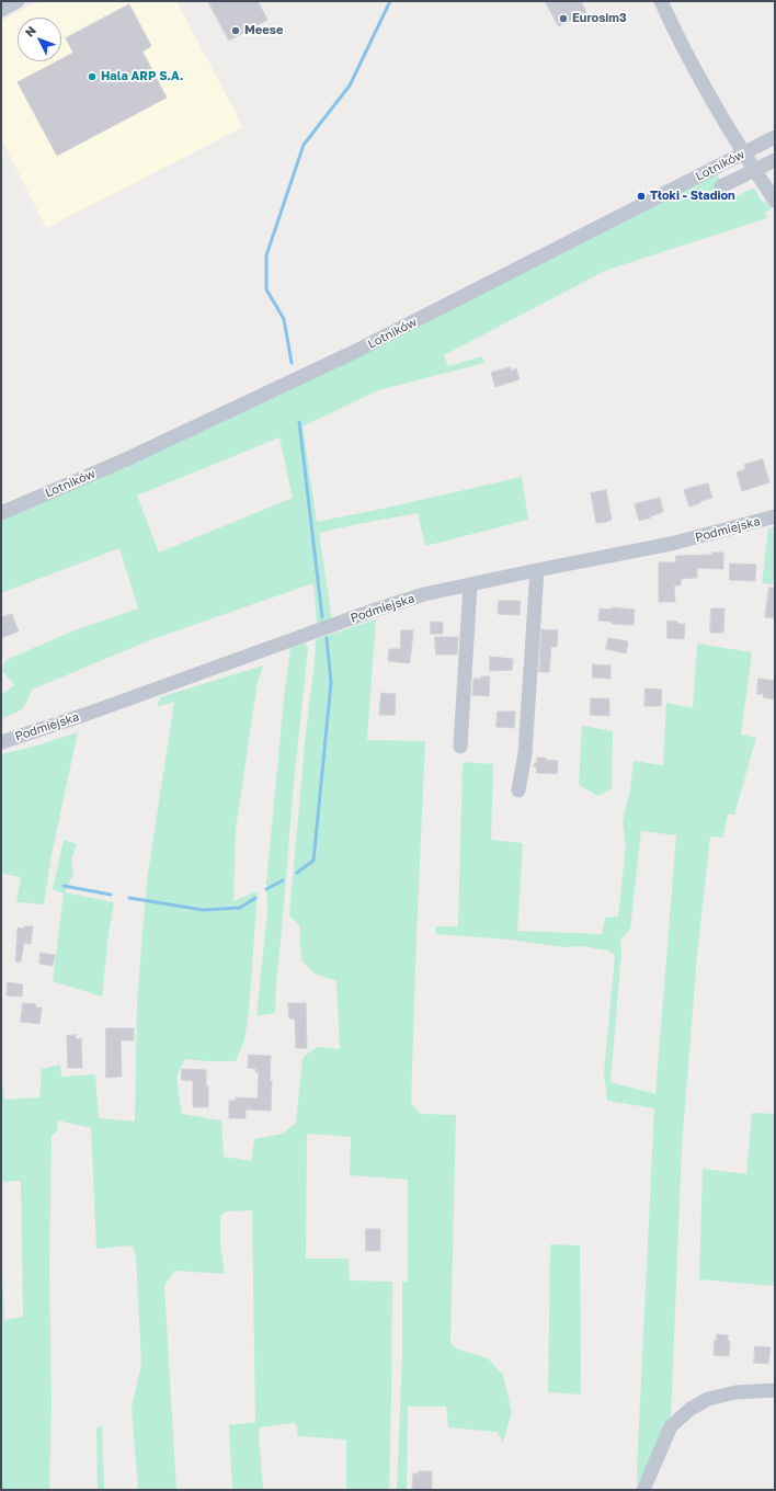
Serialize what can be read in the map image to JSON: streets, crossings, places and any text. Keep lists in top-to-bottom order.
{
  "streets": {
    "street": ["Lotników", "Podmiejska"]
  },
  "places": [
    "Eurosim3",
    "Meese",
    "Hala ARP S.A.",
    "Tłoki - Stadion"
  ],
  "north": "top left"
}
